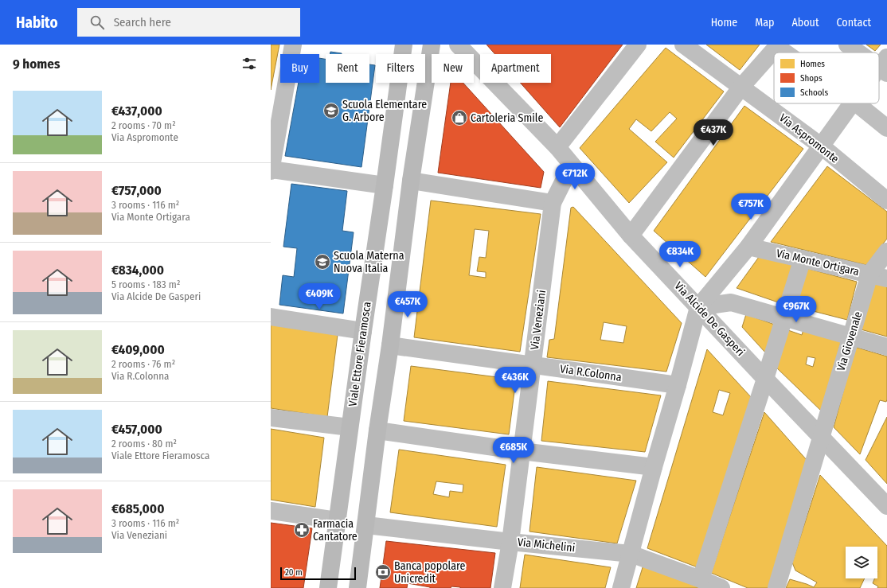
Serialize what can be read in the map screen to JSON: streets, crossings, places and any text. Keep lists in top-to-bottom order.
{
  "streets": {
    "main road": ["Viale Ettore Fieramosca"],
    "street": [
      "Via Aspromonte",
      "Via Monte Ortigara",
      "Via Alcide De Gasperi",
      "Via Veneziani",
      "Via Giovenale",
      "Via R.Colonna",
      "Via Michelini"
    ]
  },
  "crossings": [
    ["Via Monte Ortigara", "Via Giovenale"],
    ["Via Alcide De Gasperi", "Via Veneziani"],
    ["Via Alcide De Gasperi", "Via Giovenale"],
    ["Via Veneziani", "Via R.Colonna"],
    ["Via Veneziani", "Via Michelini"]
  ],
  "places": {
    "school or university": ["Scuola Elementare G. Arbore", "Scuola Materna Nuova Italia"],
    "shop": ["Cartoleria Smile"],
    "pharmacy": ["Farmacia Cantatore"],
    "bank": ["Banca popolare Unicredit"]
  },
  "legend": ["Homes", "Shops", "Schools"],
  "scale_bar": "20 m",
  "page": {
    "header": "Habito",
    "search": "Search here",
    "nav": [
      "Home",
      "Map",
      "About",
      "Contact"
    ],
    "heading": "9 homes",
    "chip": [
      "Buy",
      "Rent",
      "Filters",
      "New",
      "Apartment"
    ],
    "list": [
      {
        "name": "€437,000",
        "note": "2 rooms · 70 m² · Via Aspromonte"
      },
      {
        "name": "€757,000",
        "note": "3 rooms · 116 m² · Via Monte Ortigara"
      },
      {
        "name": "€834,000",
        "note": "5 rooms · 183 m² · Via Alcide De Gasperi"
      },
      {
        "name": "€409,000",
        "note": "2 rooms · 76 m² · Via R.Colonna"
      },
      {
        "name": "€457,000",
        "note": "2 rooms · 80 m² · Viale Ettore Fieramosca"
      },
      {
        "name": "€685,000",
        "note": "3 rooms · 116 m² · Via Veneziani"
      }
    ],
    "price": [
      "€437K",
      "€712K",
      "€757K",
      "€834K",
      "€409K",
      "€457K",
      "€967K",
      "€436K",
      "€685K"
    ],
    "scale": "20 m"
  }
}
